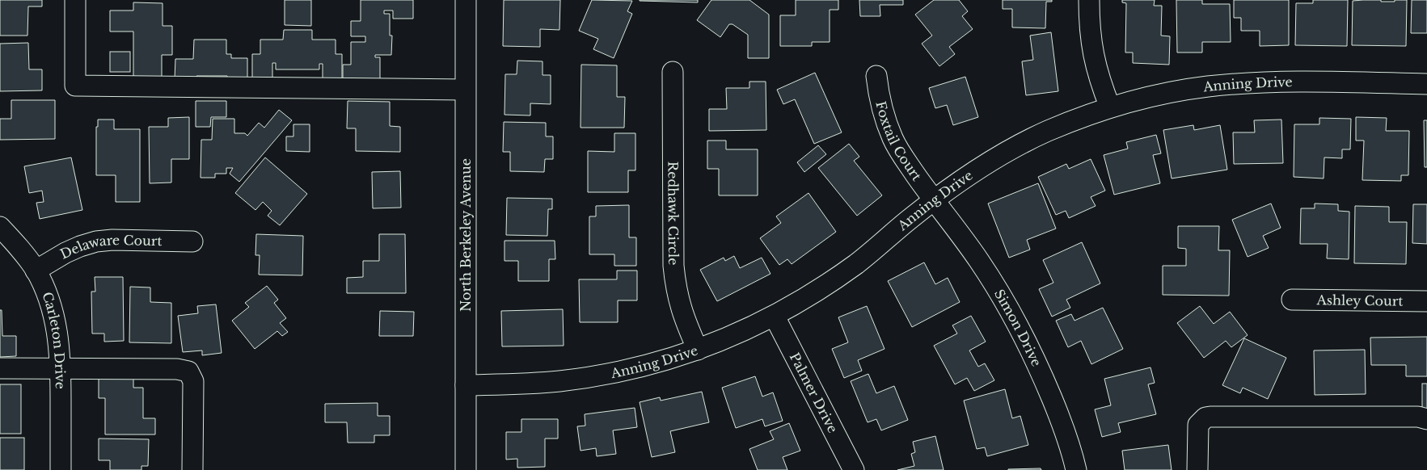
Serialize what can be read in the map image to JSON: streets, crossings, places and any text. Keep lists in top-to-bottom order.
{
  "streets": {
    "street": [
      "Anning Drive",
      "Foxtail Court",
      "Redhawk Circle",
      "North Berkeley Avenue",
      "Delaware Court",
      "Ashley Court",
      "Simon Drive",
      "Carleton Drive",
      "Palmer Drive"
    ]
  },
  "crossings": [
    ["Anning Drive", "Foxtail Court"],
    ["Anning Drive", "Redhawk Circle"],
    ["Anning Drive", "North Berkeley Avenue"],
    ["Anning Drive", "Simon Drive"],
    ["Anning Drive", "Palmer Drive"],
    ["Foxtail Court", "Simon Drive"],
    ["Delaware Court", "Carleton Drive"]
  ]
}
